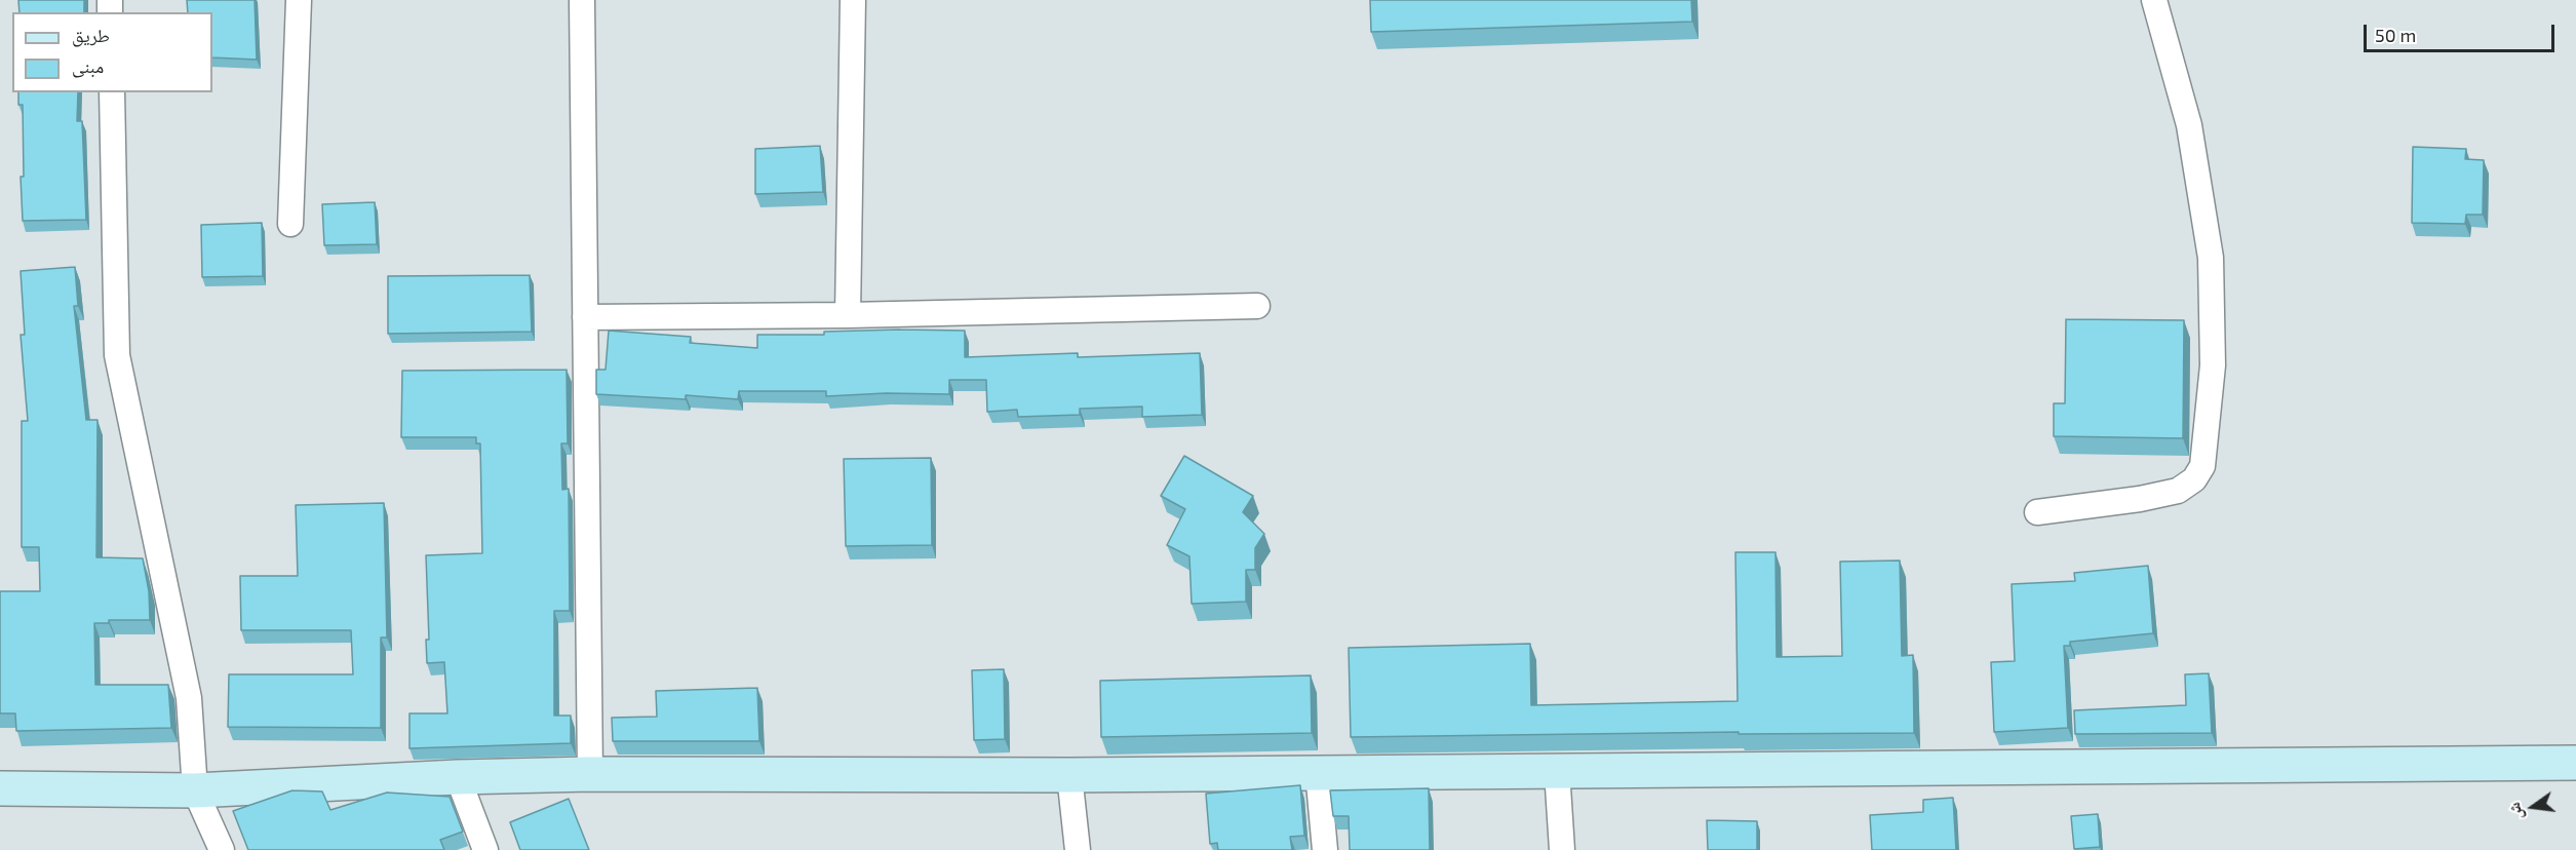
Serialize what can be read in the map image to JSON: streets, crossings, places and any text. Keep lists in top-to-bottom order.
{
  "legend": ["طريق", "مبنى"],
  "scale_bar": "50 m",
  "north": "left"
}
